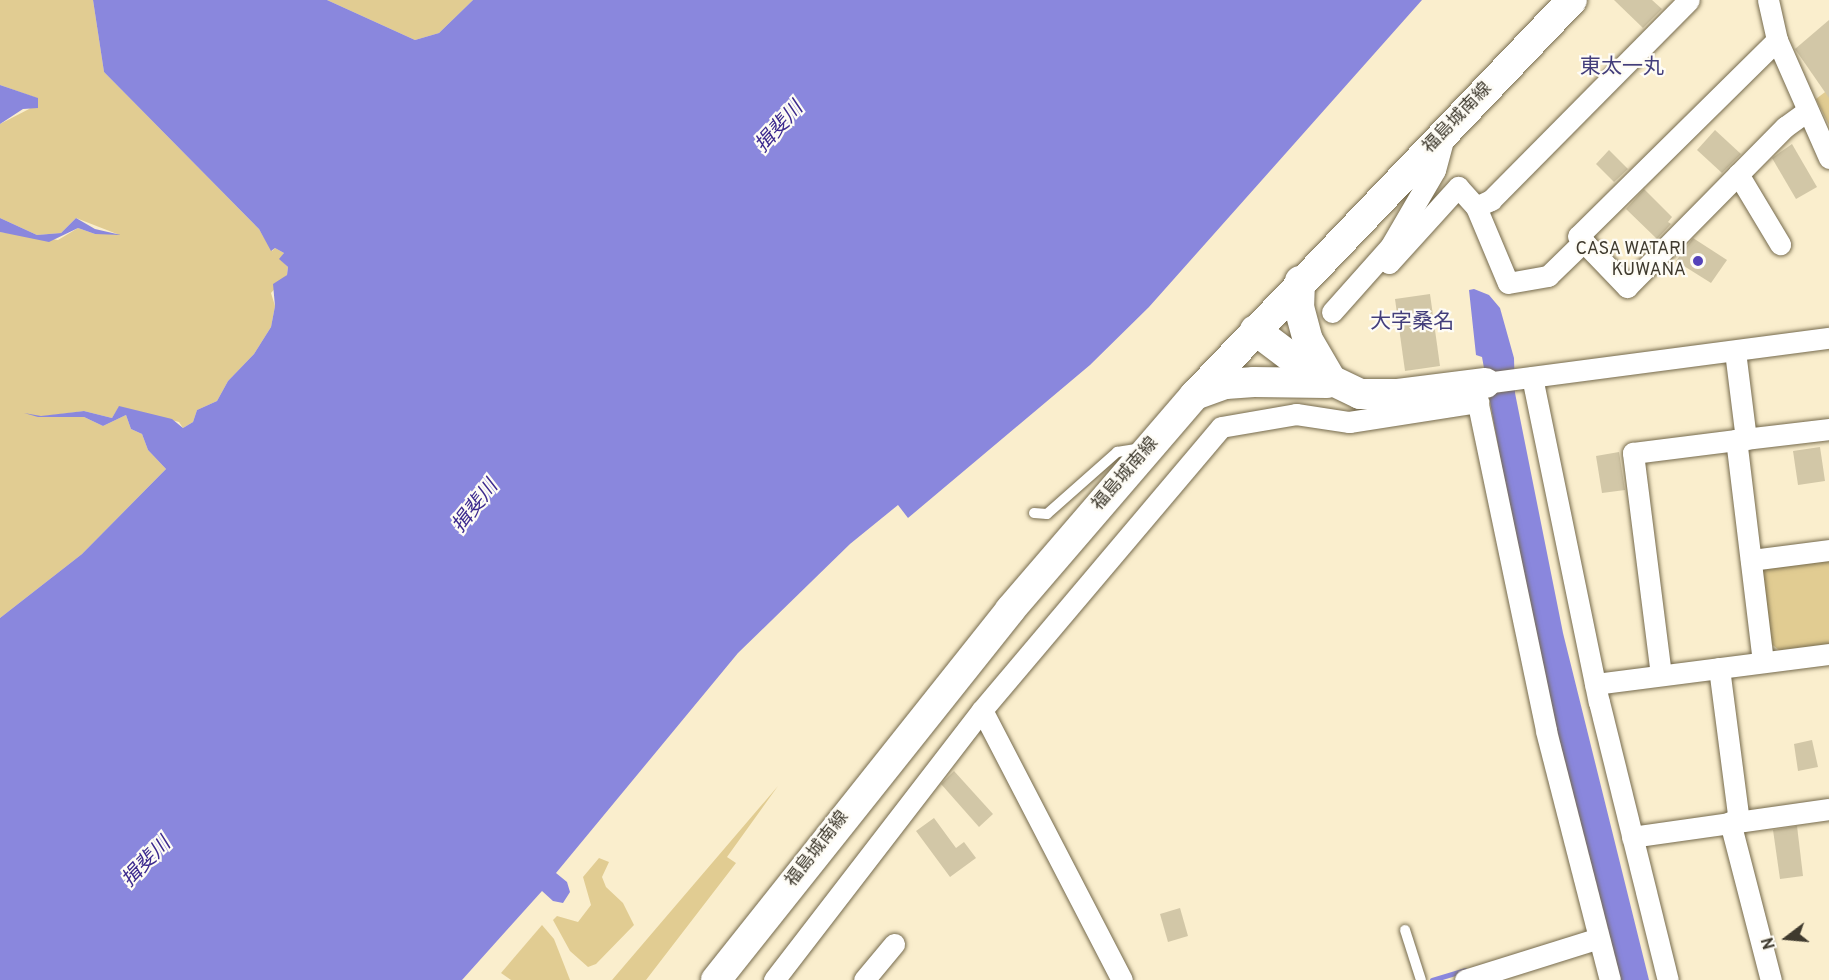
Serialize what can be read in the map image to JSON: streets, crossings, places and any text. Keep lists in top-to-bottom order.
{
  "streets": {
    "main road": ["福島城南線"]
  },
  "districts": ["東太一丸", "大字桑名"],
  "water": ["揖斐川"],
  "places": ["CASA WATARI KUWANA"],
  "north": "left"
}
